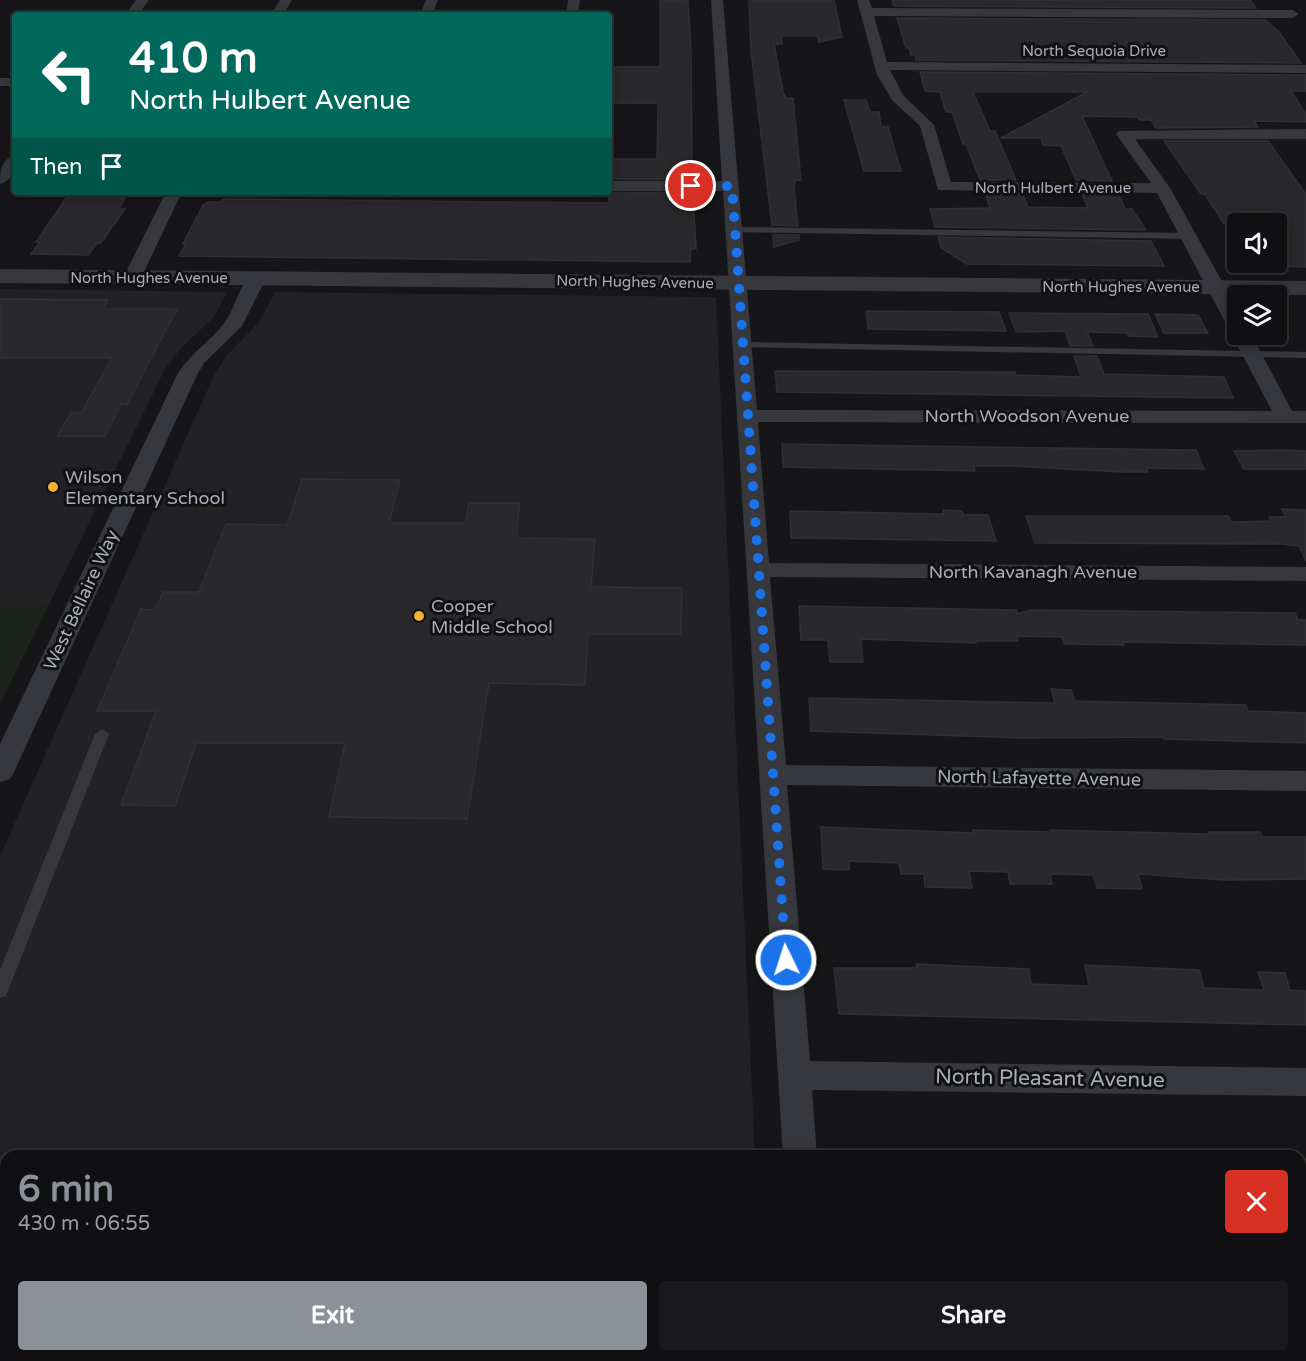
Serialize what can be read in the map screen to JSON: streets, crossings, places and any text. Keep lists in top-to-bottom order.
{
  "streets": {
    "street": [
      "North Sequoia Drive",
      "North Hulbert Avenue",
      "North Hughes Avenue",
      "North Woodson Avenue",
      "North Kavanagh Avenue",
      "West Bellaire Way",
      "North Lafayette Avenue",
      "North Pleasant Avenue"
    ]
  },
  "crossings": [
    ["North Sequoia Drive", "North Hulbert Avenue"],
    ["North Hughes Avenue", "West Bellaire Way"]
  ],
  "places": ["Wilson Elementary School", "Cooper Middle School"],
  "page": {
    "turn": ["410 m", "North Hulbert Avenue"],
    "then": "Then",
    "heading": ["6 min", "430 m · 06:55"],
    "buttons": ["Exit", "Share"]
  }
}
